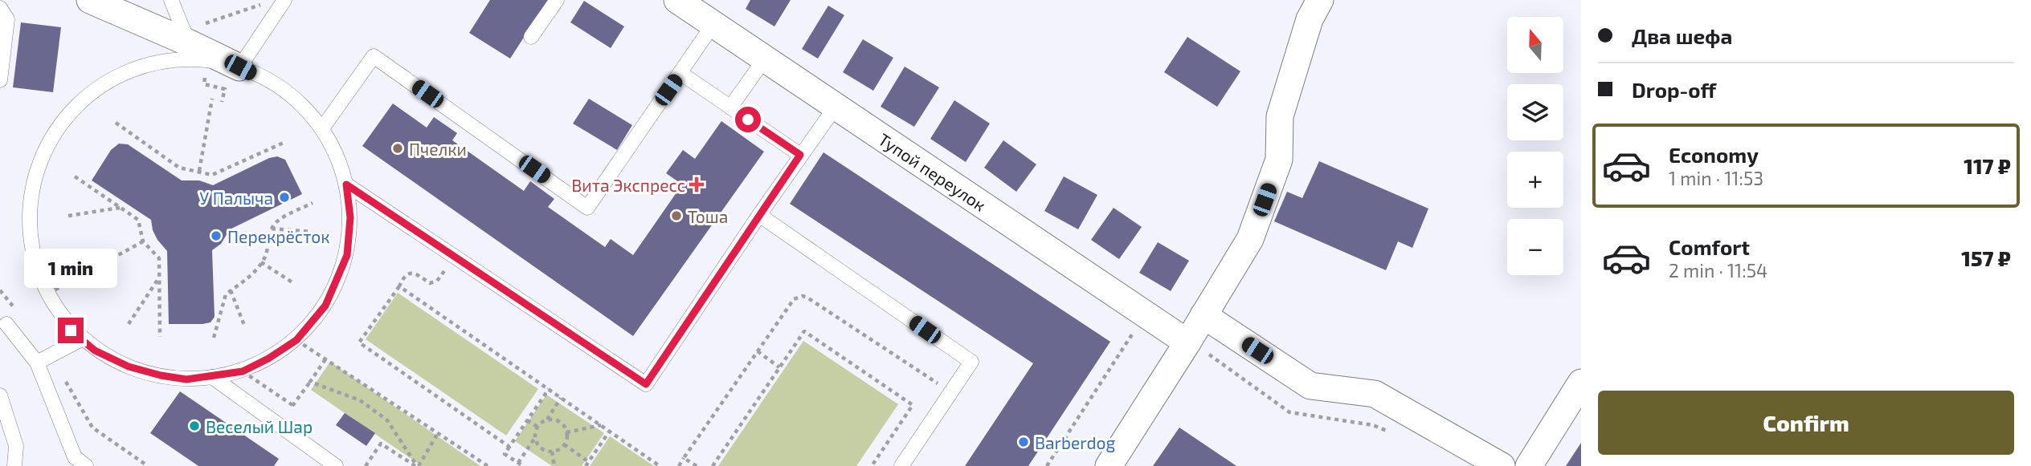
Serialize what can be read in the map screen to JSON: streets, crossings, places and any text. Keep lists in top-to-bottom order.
{
  "streets": {
    "street": ["Тупой переулок"]
  },
  "places": {
    "other": [
      "Пчелки",
      "У Палыча",
      "Тоша",
      "Перекрёсток",
      "Веселый Шар",
      "Barberdog"
    ],
    "health": ["Вита Экспресс"]
  },
  "north": "top",
  "page": {
    "banner": ["Два шефа", "Drop-off"],
    "map_buttons": ["+", "−"],
    "list": [
      {
        "name": "Economy",
        "note": "1 min · 11:53",
        "value": "117 ₽"
      },
      {
        "name": "Comfort",
        "note": "2 min · 11:54",
        "value": "157 ₽"
      }
    ],
    "bubble": "1 min",
    "buttons": "Confirm"
  }
}
